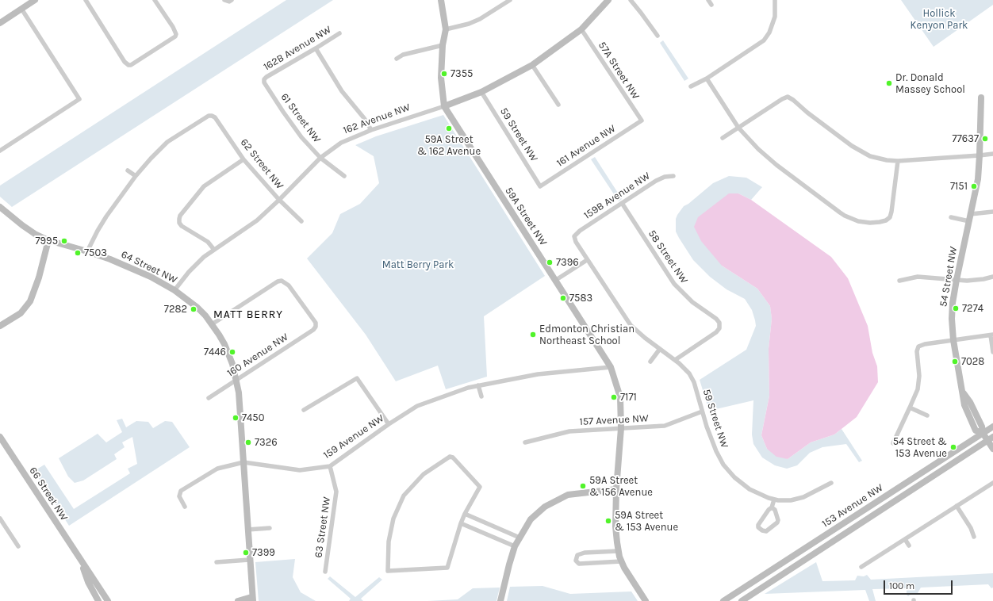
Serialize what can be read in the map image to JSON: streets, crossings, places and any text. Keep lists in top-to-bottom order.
{
  "streets": {
    "street": [
      "162B Avenue NW",
      "57A Street NW",
      "61 Street NW",
      "162 Avenue NW",
      "59 Street NW",
      "161 Avenue NW",
      "62 Street NW",
      "159B Avenue NW",
      "59A Street NW",
      "58 Street NW",
      "64 Street NW",
      "54 Street NW",
      "160 Avenue NW",
      "157 Avenue NW",
      "159 Avenue NW",
      "66 Street NW",
      "153 Avenue NW",
      "63 Street NW"
    ]
  },
  "crossings": [
    ["162B Avenue NW", "61 Street NW"],
    ["57A Street NW", "162 Avenue NW"],
    ["57A Street NW", "161 Avenue NW"],
    ["61 Street NW", "162 Avenue NW"],
    ["162 Avenue NW", "59 Street NW"],
    ["162 Avenue NW", "62 Street NW"],
    ["162 Avenue NW", "59A Street NW"],
    ["162 Avenue NW", "64 Street NW"],
    ["59 Street NW", "161 Avenue NW"],
    ["59 Street NW", "159B Avenue NW"],
    ["59 Street NW", "58 Street NW"],
    ["59 Street NW", "157 Avenue NW"],
    ["159B Avenue NW", "58 Street NW"],
    ["59A Street NW", "157 Avenue NW"],
    ["59A Street NW", "159 Avenue NW"],
    ["64 Street NW", "160 Avenue NW"],
    ["64 Street NW", "159 Avenue NW"],
    ["54 Street NW", "153 Avenue NW"],
    ["159 Avenue NW", "63 Street NW"]
  ],
  "districts": ["MATT BERRY"],
  "parks": ["Hollick Kenyon Park", "Matt Berry Park"],
  "places": [
    "7355",
    "Dr. Donald Massey School",
    "59A Street & 162 Avenue",
    "77637",
    "7151",
    "7995",
    "7503",
    "7396",
    "7583",
    "7274",
    "7282",
    "Edmonton Christian Northeast School",
    "7446",
    "7028",
    "7171",
    "7450",
    "7326",
    "54 Street & 153 Avenue",
    "59A Street & 156 Avenue",
    "59A Street & 153 Avenue",
    "7399"
  ],
  "scale_bar": "100 m"
}
